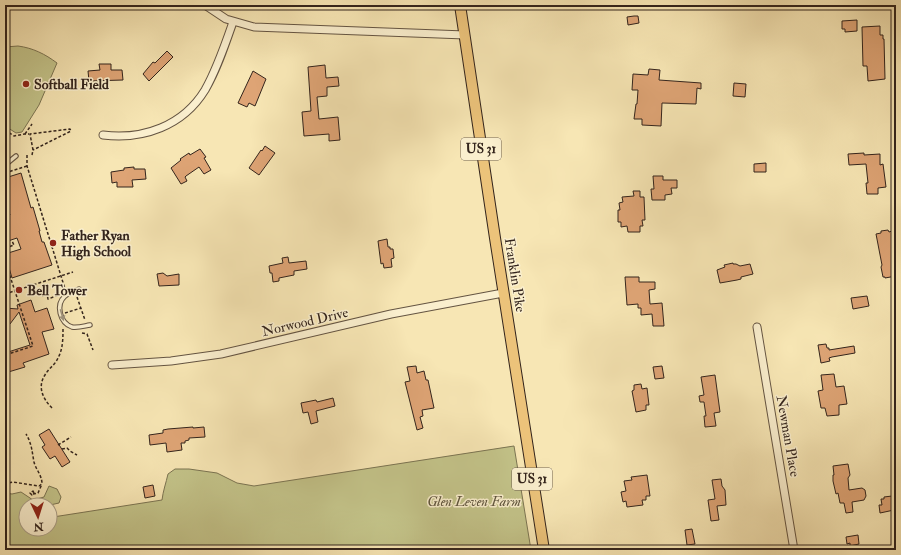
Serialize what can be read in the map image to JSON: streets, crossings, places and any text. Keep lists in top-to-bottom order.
{
  "streets": {
    "main road": ["US 31", "Franklin Pike"],
    "street": ["Norwood Drive", "Newman Place"]
  },
  "crossings": [
    ["Franklin Pike", "Norwood Drive"]
  ],
  "parks": ["Glen Leven Farm"],
  "places": ["Softball Field", "Father Ryan High School", "Bell Tower"],
  "north": "bottom"
}
